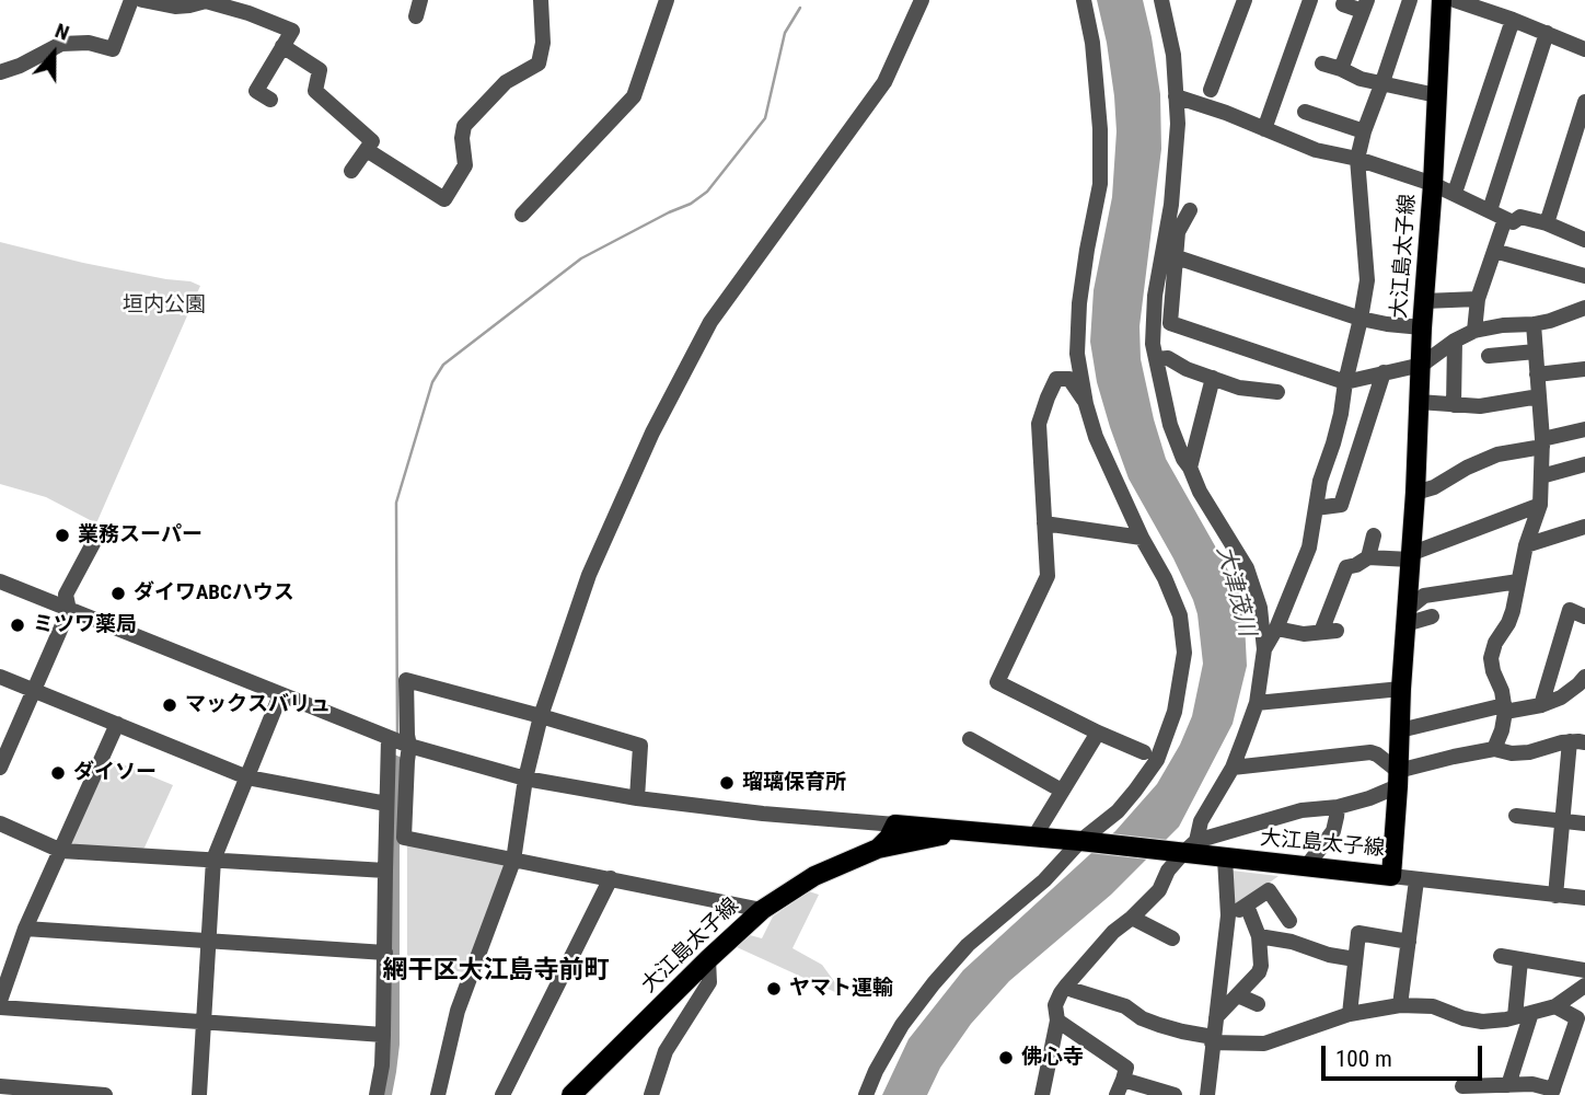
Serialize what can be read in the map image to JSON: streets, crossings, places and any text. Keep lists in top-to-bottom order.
{
  "streets": {
    "main road": ["大江島太子線"]
  },
  "districts": ["網干区大江島寺前町"],
  "water": ["大津茂川"],
  "parks": ["垣内公園"],
  "places": [
    "業務スーパー",
    "ダイワABCハウス",
    "ミツワ薬局",
    "マックスバリュ",
    "ダイソー",
    "瑠璃保育所",
    "ヤマト運輸",
    "佛心寺"
  ],
  "scale_bar": "100 m",
  "north": "top"
}
